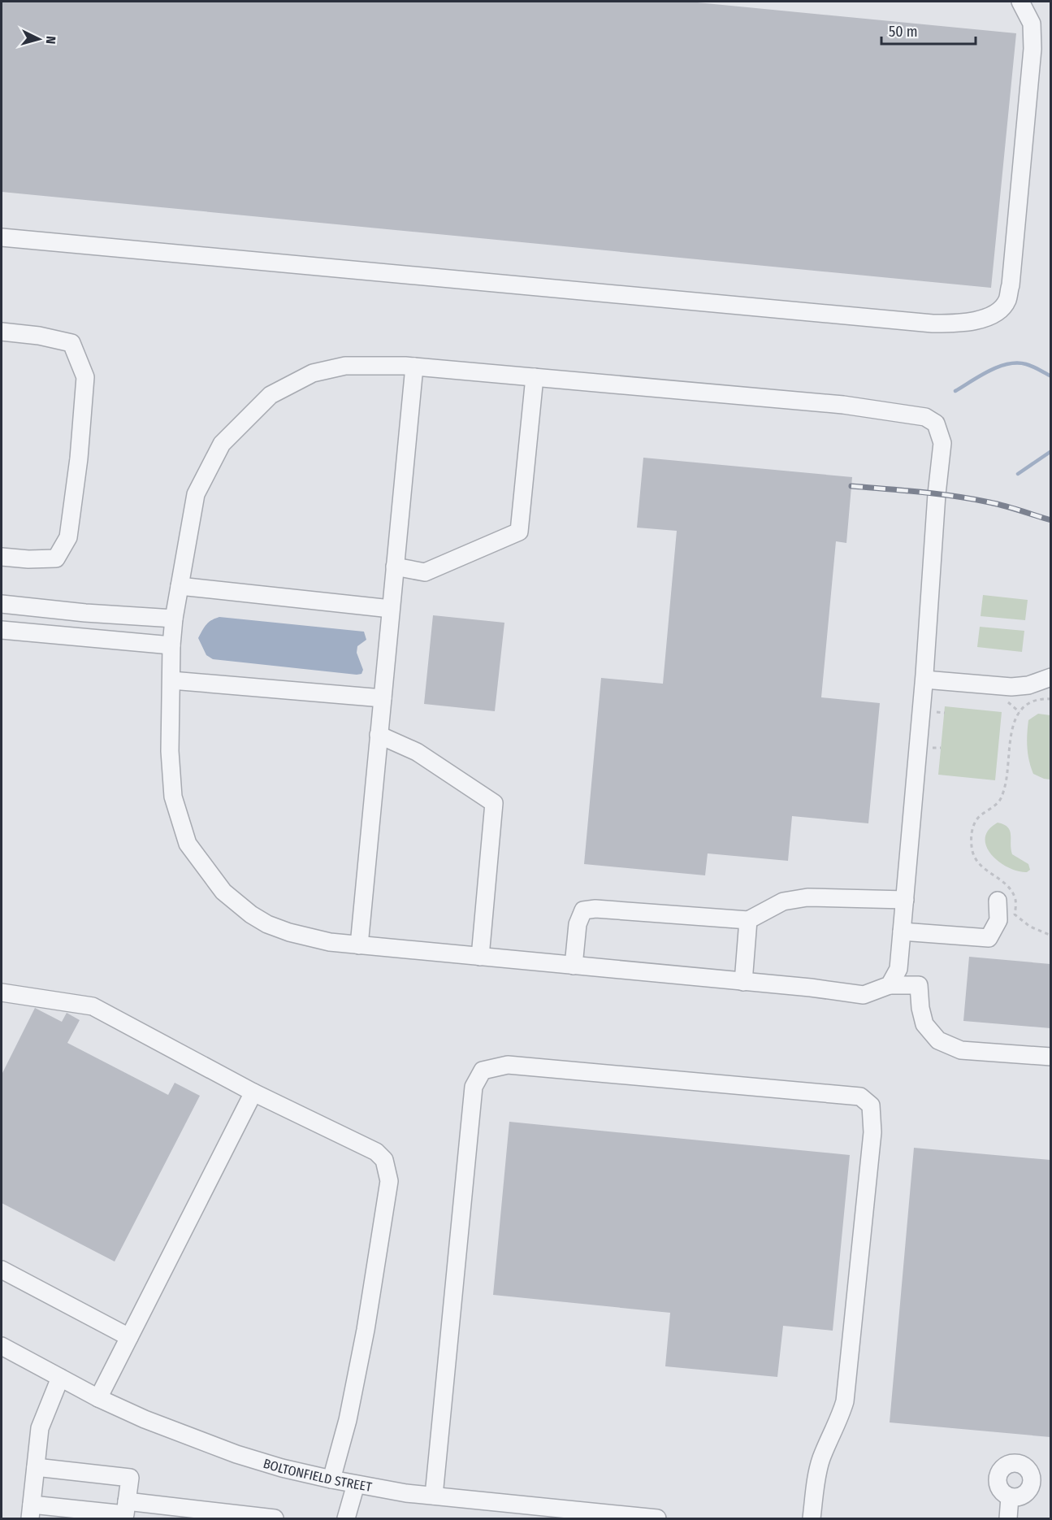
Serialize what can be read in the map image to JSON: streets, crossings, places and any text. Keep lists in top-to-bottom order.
{
  "streets": {
    "street": ["BOLTONFIELD STREET"]
  },
  "scale_bar": "50 m",
  "north": "right"
}
